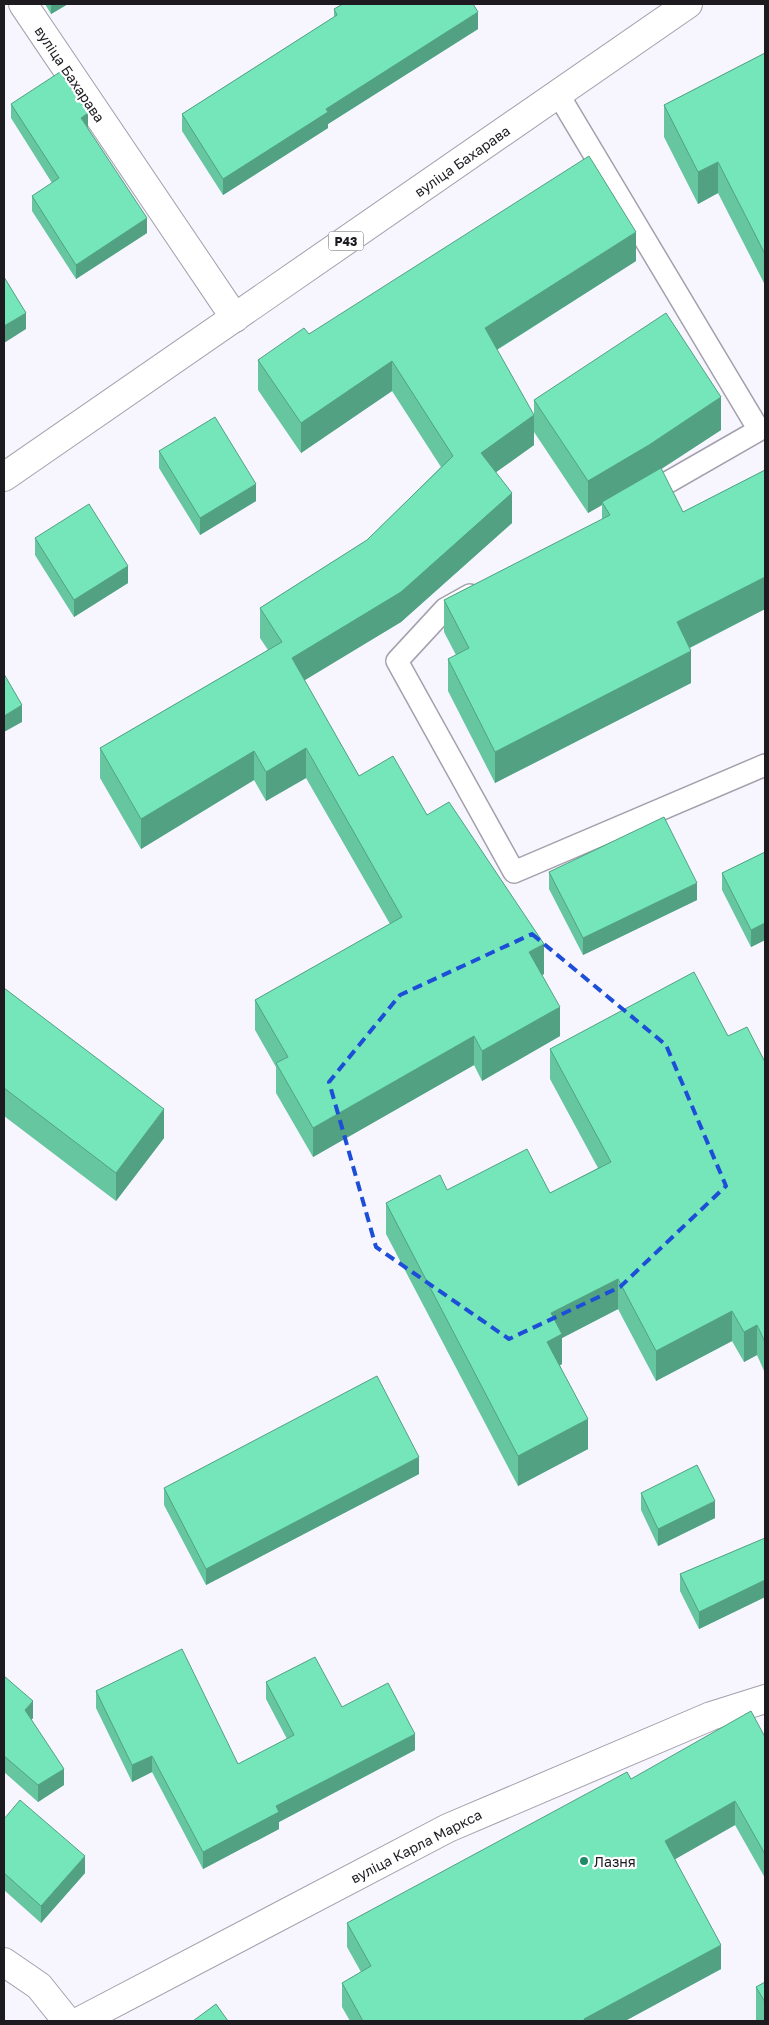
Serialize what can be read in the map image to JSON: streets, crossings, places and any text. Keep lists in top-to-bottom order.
{
  "streets": {
    "main road": ["вуліца Бахарава", "Р43", "вуліца Карла Маркса"]
  },
  "places": ["Лазня"]
}
